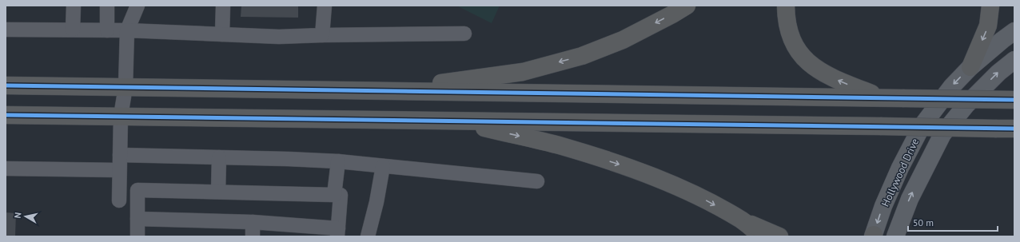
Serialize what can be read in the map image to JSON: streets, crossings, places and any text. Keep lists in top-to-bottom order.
{
  "streets": {
    "main road": ["Hollywood Drive"]
  },
  "scale_bar": "50 m",
  "north": "left"
}
